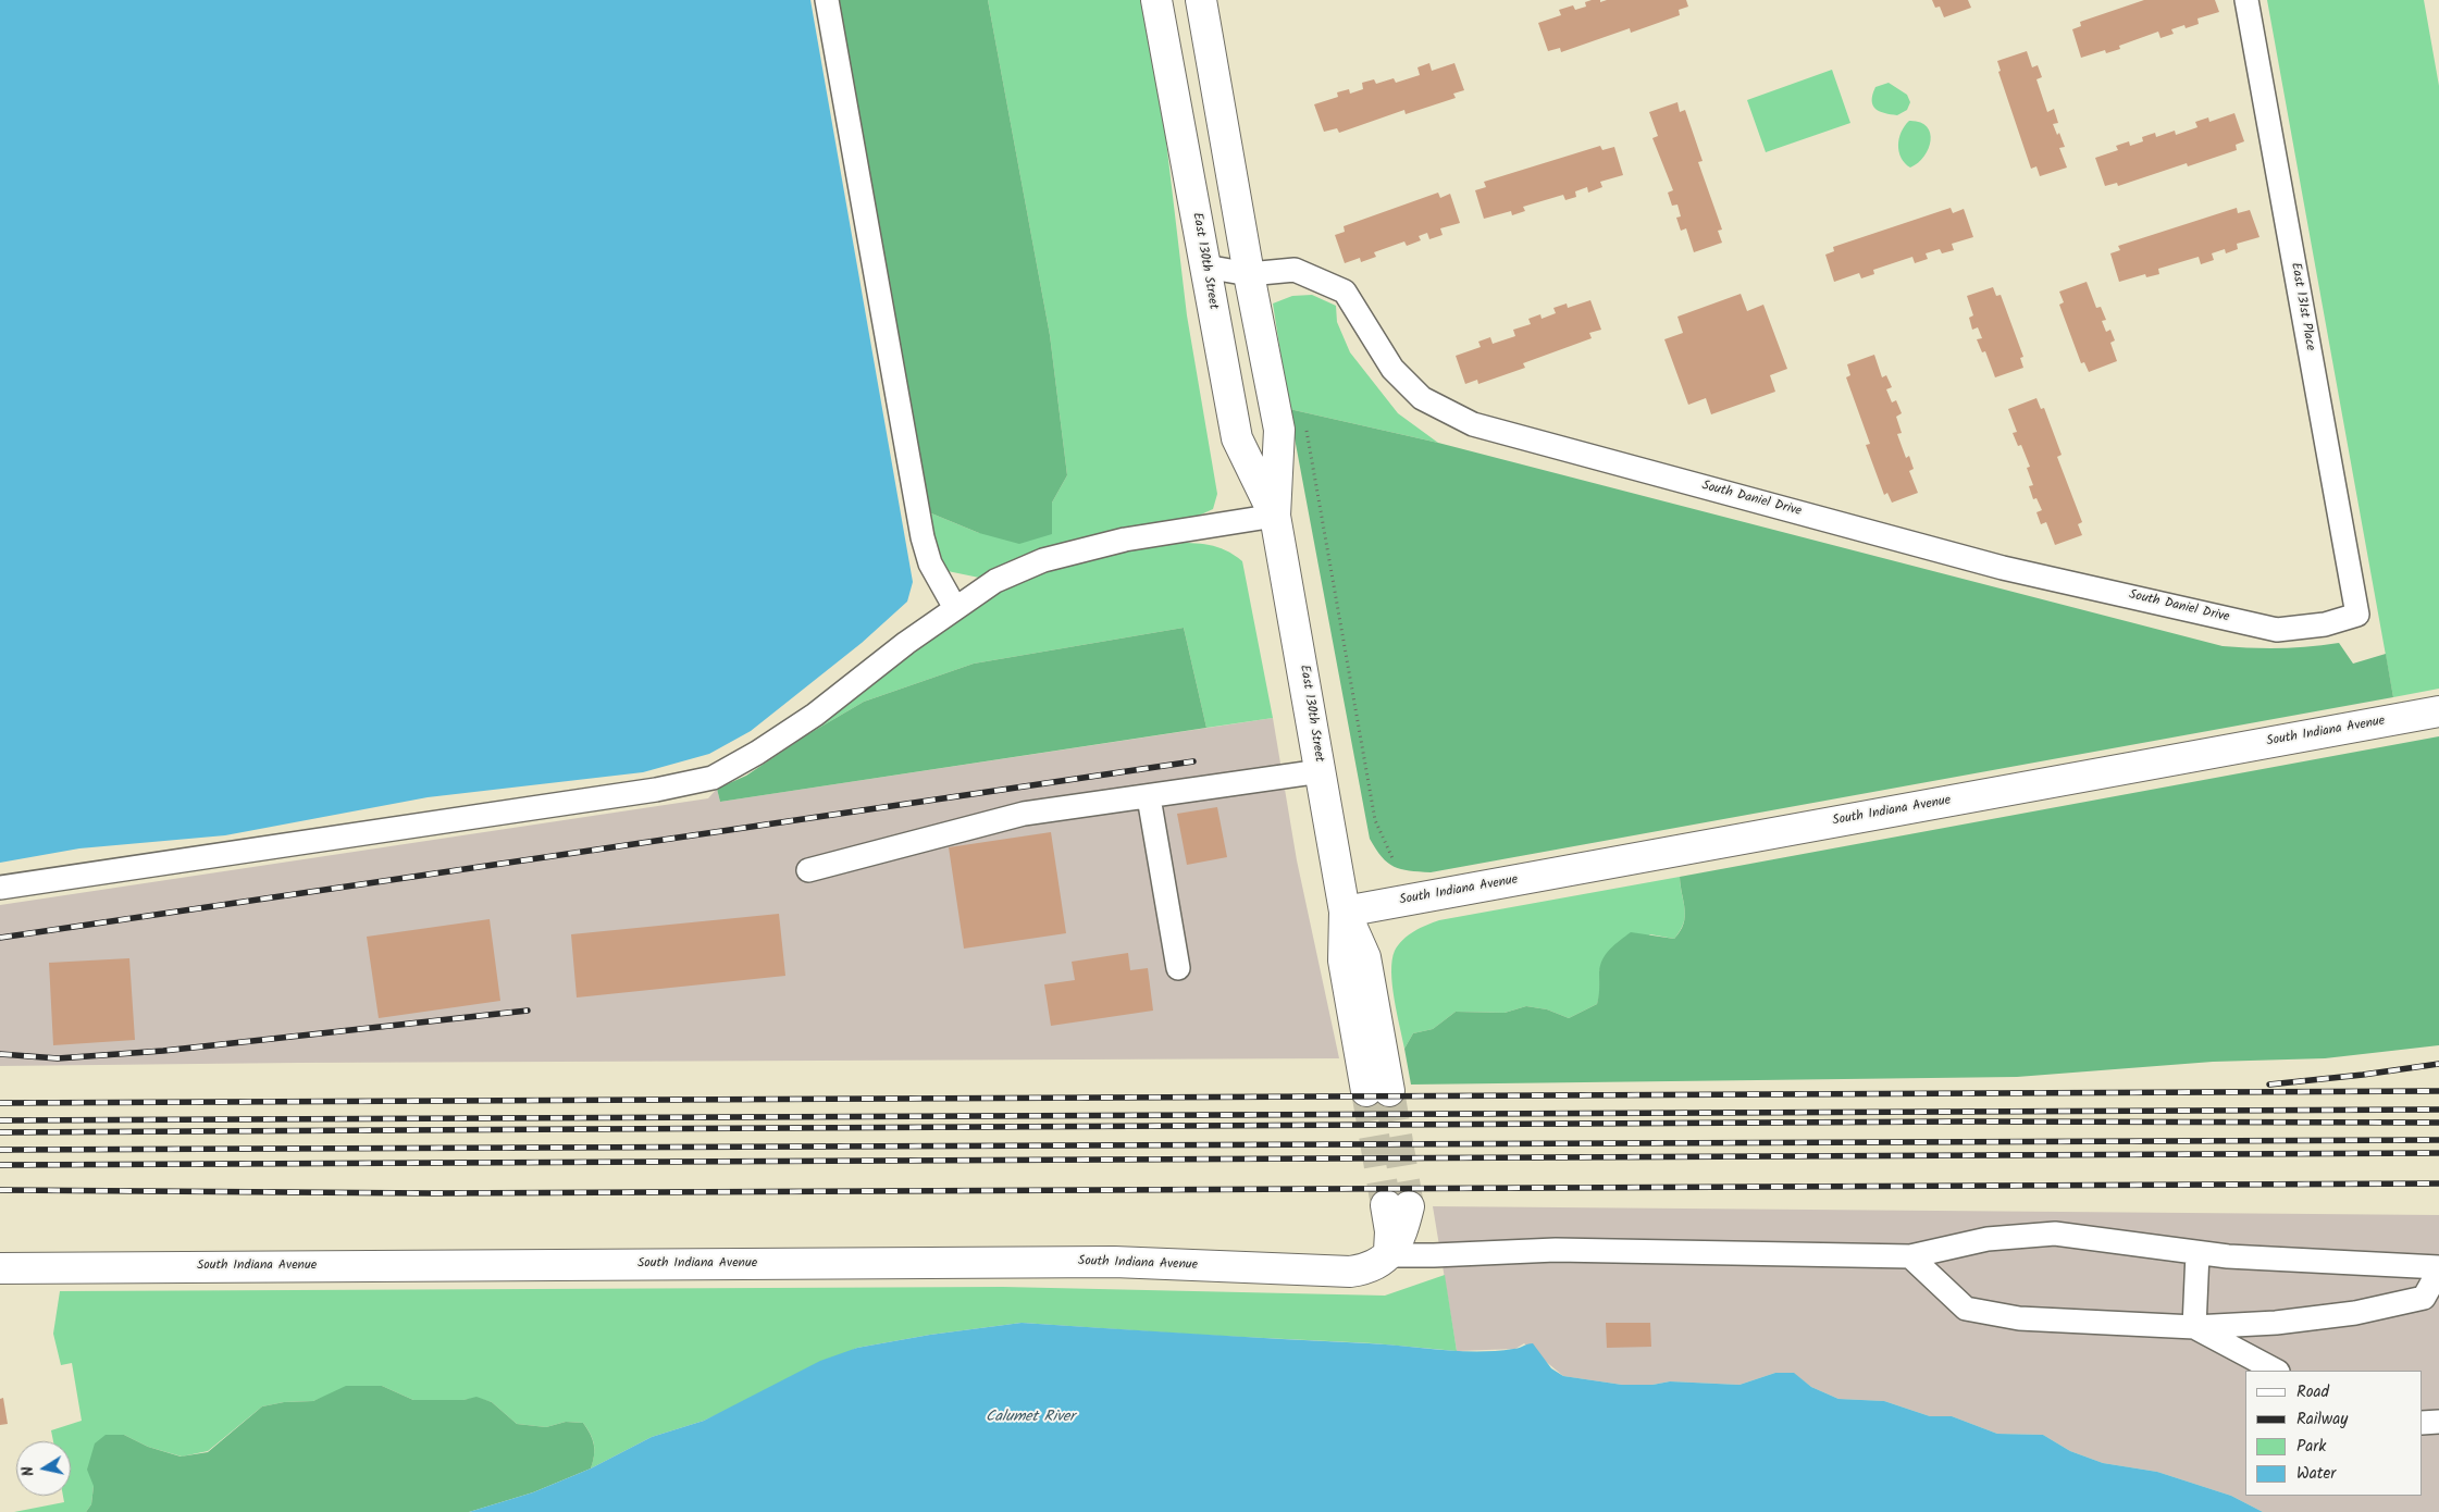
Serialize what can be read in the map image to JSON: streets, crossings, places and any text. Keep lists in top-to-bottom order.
{
  "streets": {
    "main road": ["East 130th Street", "South Indiana Avenue"],
    "street": ["East 131st Place", "South Daniel Drive"]
  },
  "crossings": [
    ["East 130th Street", "South Daniel Drive"],
    ["East 130th Street", "South Indiana Avenue"],
    ["East 131st Place", "South Daniel Drive"]
  ],
  "water": ["Calumet River"],
  "legend": [
    "Road",
    "Railway",
    "Park",
    "Water"
  ],
  "north": "left"
}
